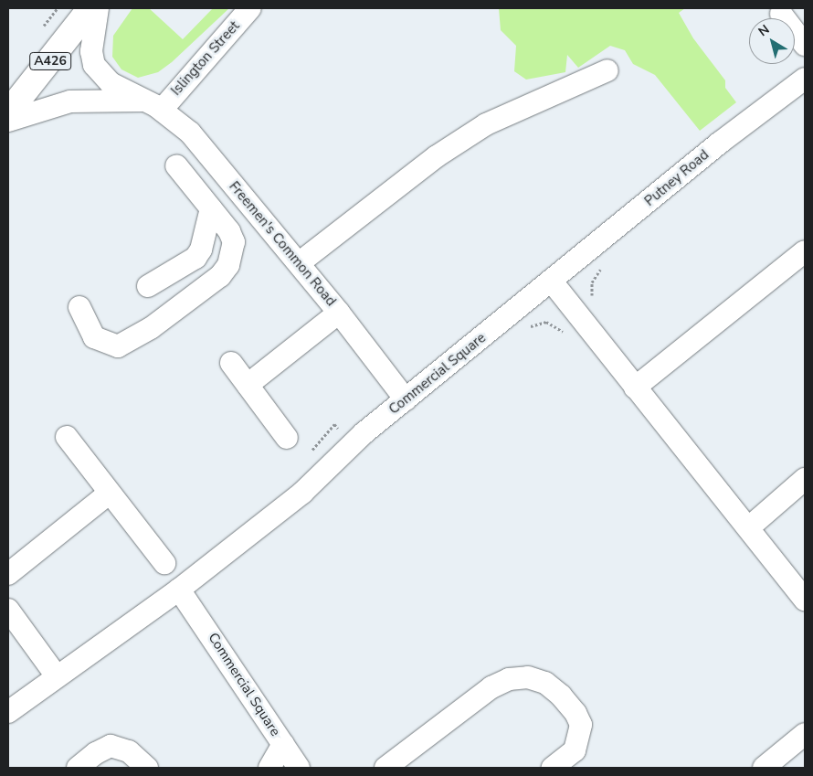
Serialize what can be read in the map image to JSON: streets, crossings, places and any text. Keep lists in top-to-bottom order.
{
  "streets": {
    "main road": ["A426"],
    "street": [
      "Islington Street",
      "Putney Road",
      "Freemen's Common Road",
      "Commercial Square"
    ]
  },
  "crossings": [
    ["Islington Street", "Freemen's Common Road"],
    ["Putney Road", "Commercial Square"],
    ["Freemen's Common Road", "Commercial Square"]
  ],
  "north": "top left"
}
